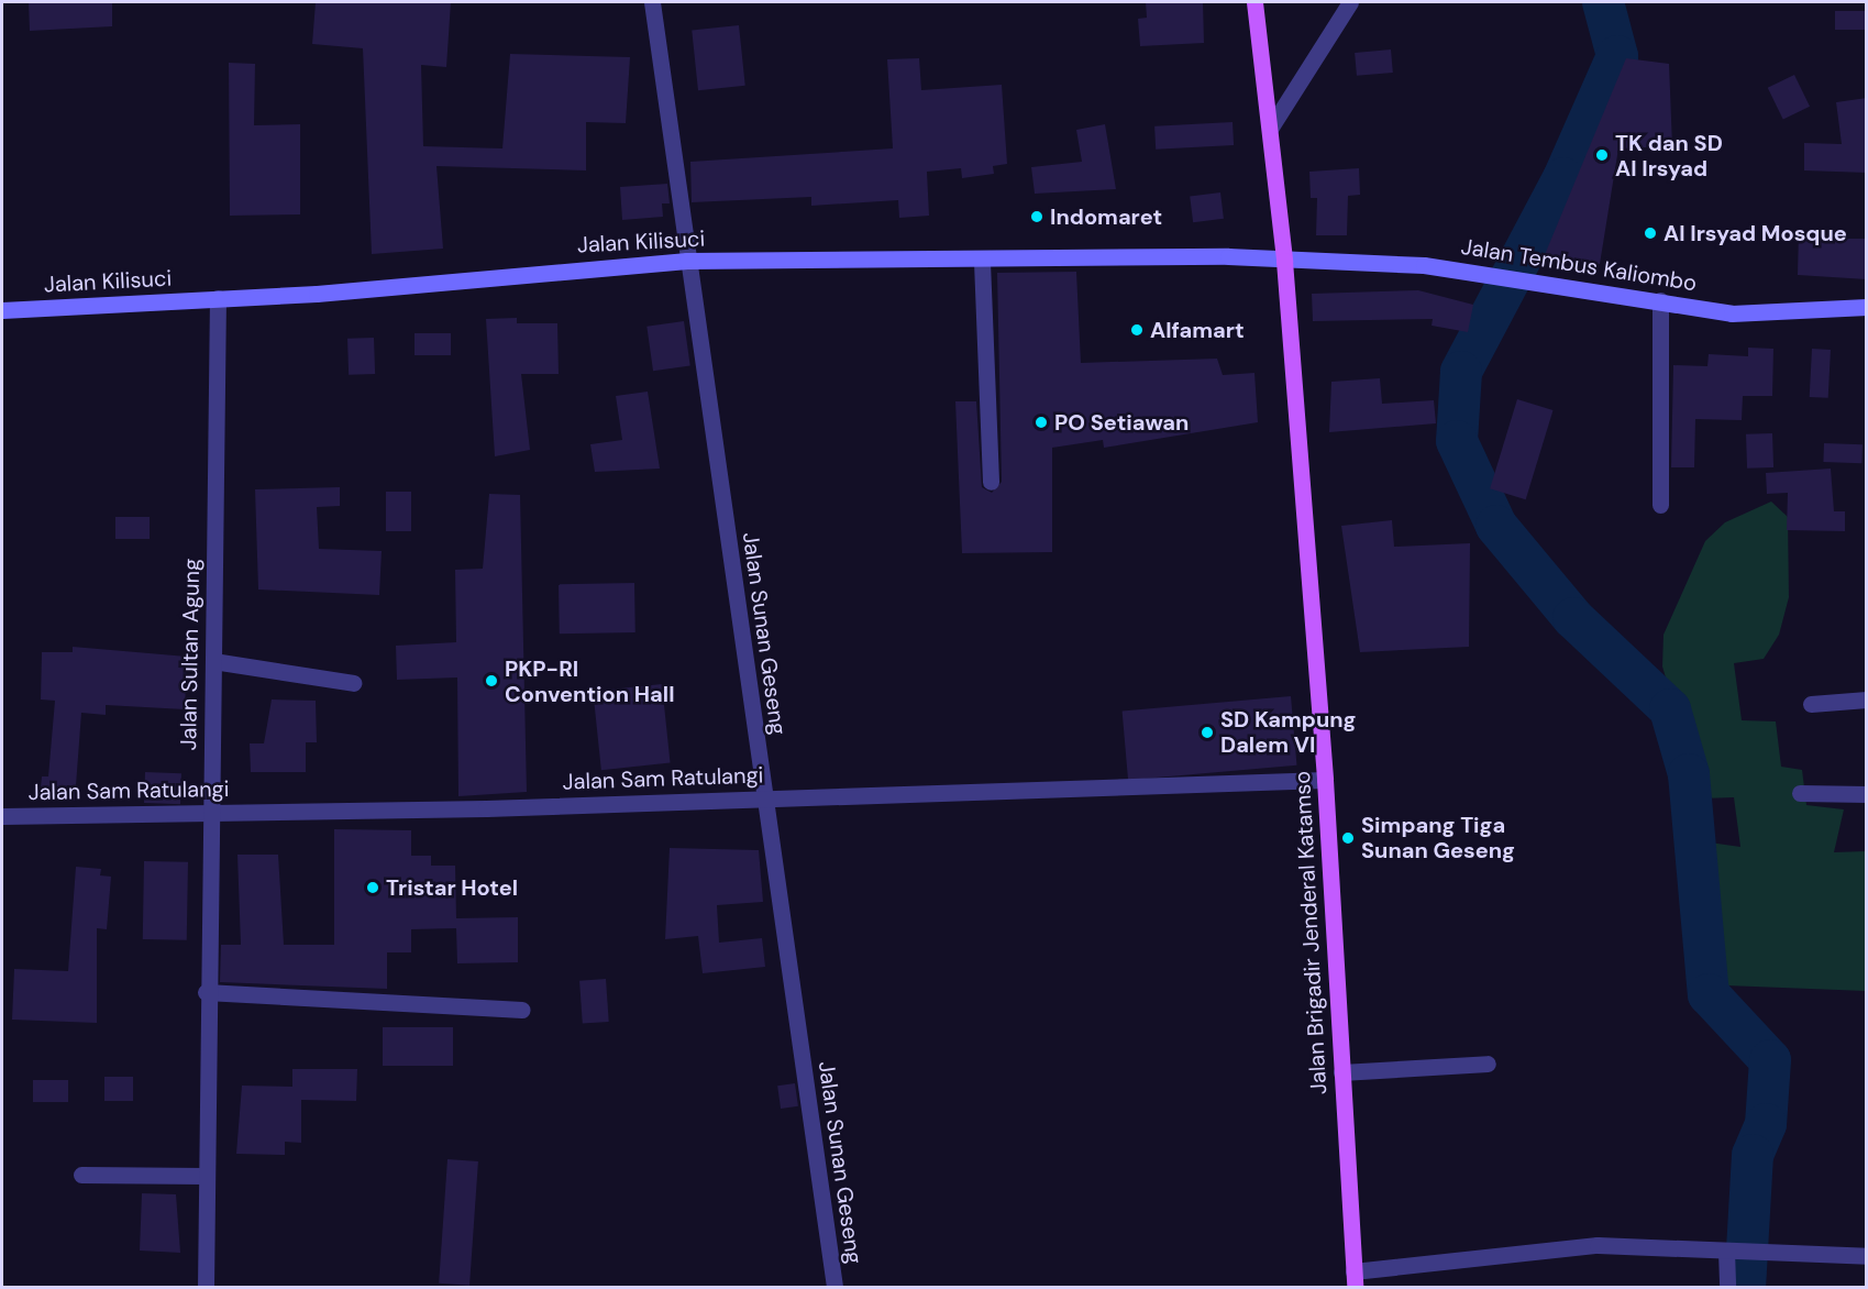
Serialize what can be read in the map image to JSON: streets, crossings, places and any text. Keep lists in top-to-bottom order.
{
  "streets": {
    "main road": ["Jalan Kilisuci", "Jalan Tembus Kaliombo", "Jalan Brigadir Jenderal Katamso"],
    "street": ["Jalan Sunan Geseng", "Jalan Sultan Agung", "Jalan Sam Ratulangi"]
  },
  "crossings": [
    ["Jalan Kilisuci", "Jalan Tembus Kaliombo"],
    ["Jalan Kilisuci", "Jalan Sunan Geseng"],
    ["Jalan Kilisuci", "Jalan Sultan Agung"],
    ["Jalan Kilisuci", "Jalan Brigadir Jenderal Katamso"],
    ["Jalan Tembus Kaliombo", "Jalan Brigadir Jenderal Katamso"],
    ["Jalan Sunan Geseng", "Jalan Sam Ratulangi"],
    ["Jalan Sultan Agung", "Jalan Sam Ratulangi"],
    ["Jalan Sam Ratulangi", "Jalan Brigadir Jenderal Katamso"]
  ],
  "places": [
    "TK dan SD Al Irsyad",
    "Indomaret",
    "Al Irsyad Mosque",
    "Alfamart",
    "PO Setiawan",
    "PKP-RI Convention Hall",
    "SD Kampung Dalem VI",
    "Simpang Tiga Sunan Geseng",
    "Tristar Hotel"
  ]
}
